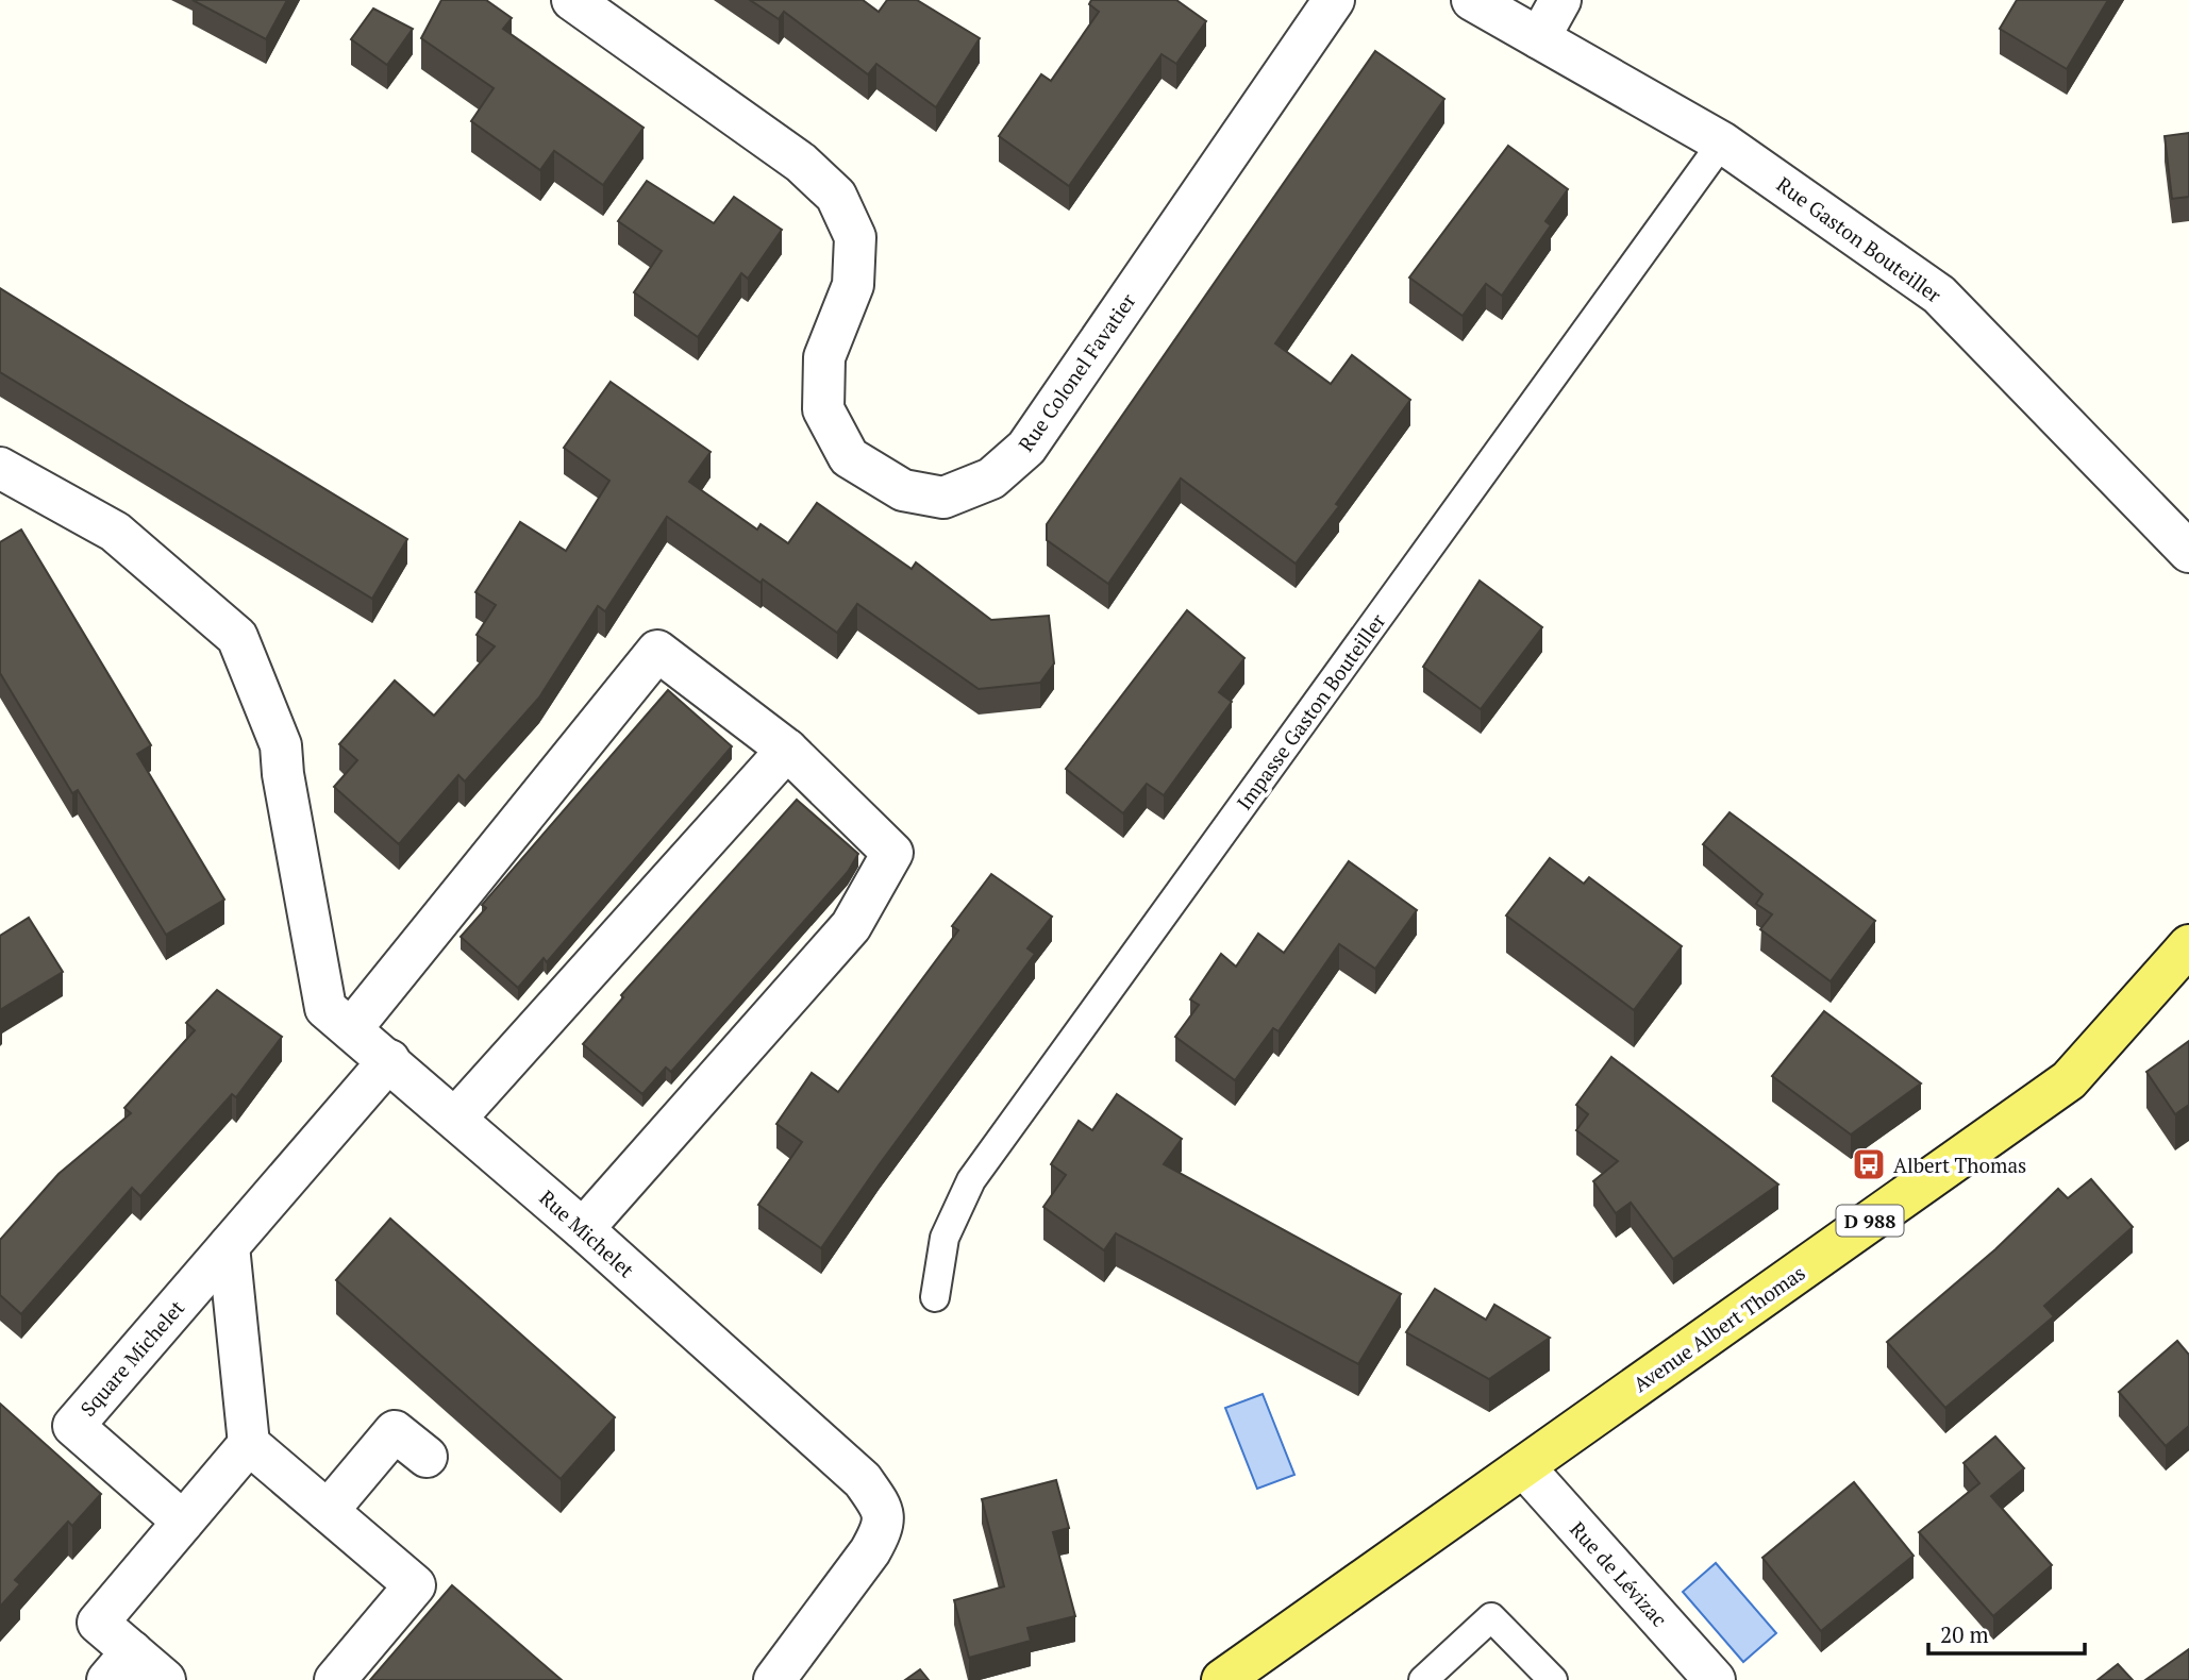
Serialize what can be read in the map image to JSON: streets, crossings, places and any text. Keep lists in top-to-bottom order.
{
  "streets": {
    "main road": ["D 988", "Avenue Albert Thomas"],
    "street": [
      "Rue Gaston Bouteiller",
      "Rue Colonel Favatier",
      "Rue Michelet",
      "Square Michelet",
      "Rue de Lévizac"
    ],
    "lane": ["Impasse Gaston Bouteiller"]
  },
  "crossings": [
    ["Rue Gaston Bouteiller", "Impasse Gaston Bouteiller"],
    ["Rue Michelet", "Square Michelet"],
    ["Avenue Albert Thomas", "Rue de Lévizac"]
  ],
  "places": {
    "bus stop": ["Albert Thomas"]
  },
  "scale_bar": "20 m"
}
